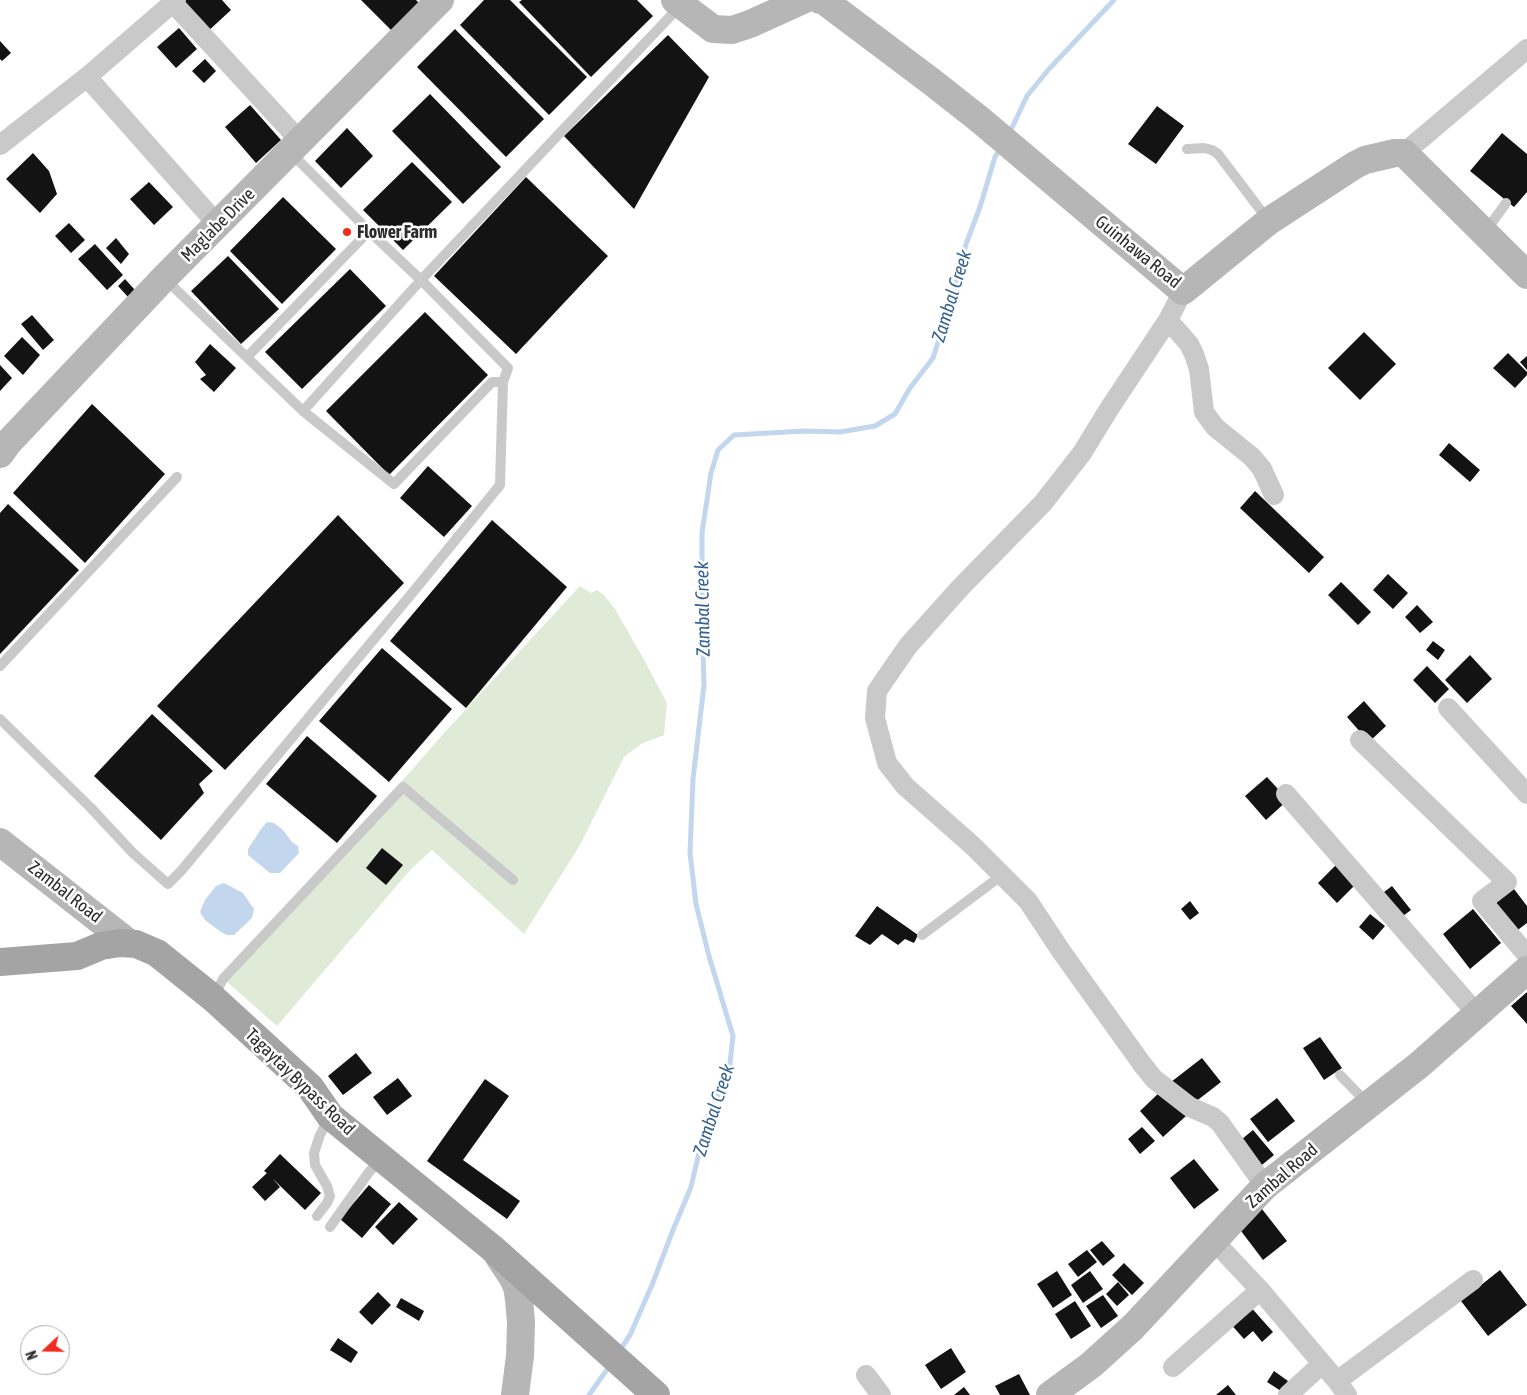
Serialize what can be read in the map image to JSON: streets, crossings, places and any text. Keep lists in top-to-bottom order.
{
  "streets": {
    "main road": ["Tagaytay Bypass Road"],
    "street": ["Maglabe Drive", "Guinhawa Road", "Zambal Road"]
  },
  "crossings": [
    ["Zambal Road", "Tagaytay Bypass Road"]
  ],
  "water": ["Zambal Creek"],
  "places": ["Flower Farm"],
  "north": "left"
}
